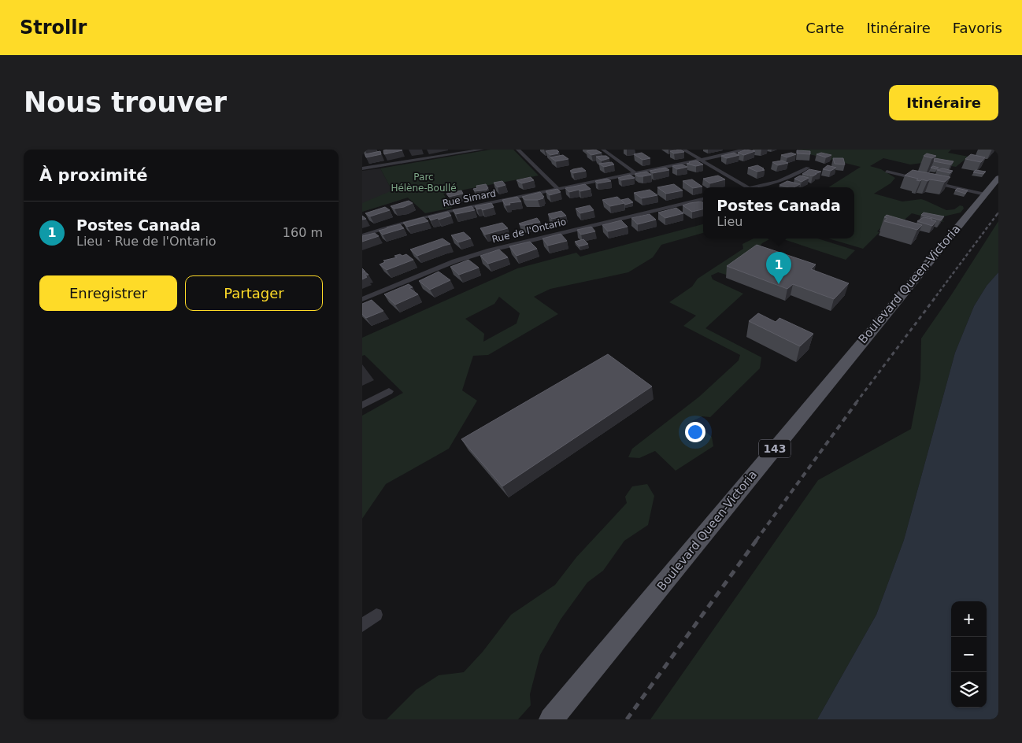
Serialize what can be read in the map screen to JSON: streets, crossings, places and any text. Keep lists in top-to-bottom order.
{
  "streets": {
    "main road": ["Boulevard Queen-Victoria", "143"],
    "street": ["Rue Simard", "Rue de l'Ontario"]
  },
  "parks": ["Parc Hélène-Boullé"],
  "page": {
    "header": "Strollr",
    "nav": ["Carte", "Itinéraire", "Favoris"],
    "buttons": [
      "Itinéraire",
      ["Enregistrer", "Partager"]
    ],
    "title": "Nous trouver",
    "heading": "À proximité",
    "popup": ["Postes Canada", "Lieu"],
    "list": [
      {
        "mark": "1",
        "name": "Postes Canada",
        "note": "Lieu · Rue de l'Ontario",
        "value": "160 m"
      }
    ],
    "pins": "1",
    "map_buttons": ["+", "−"]
  }
}
